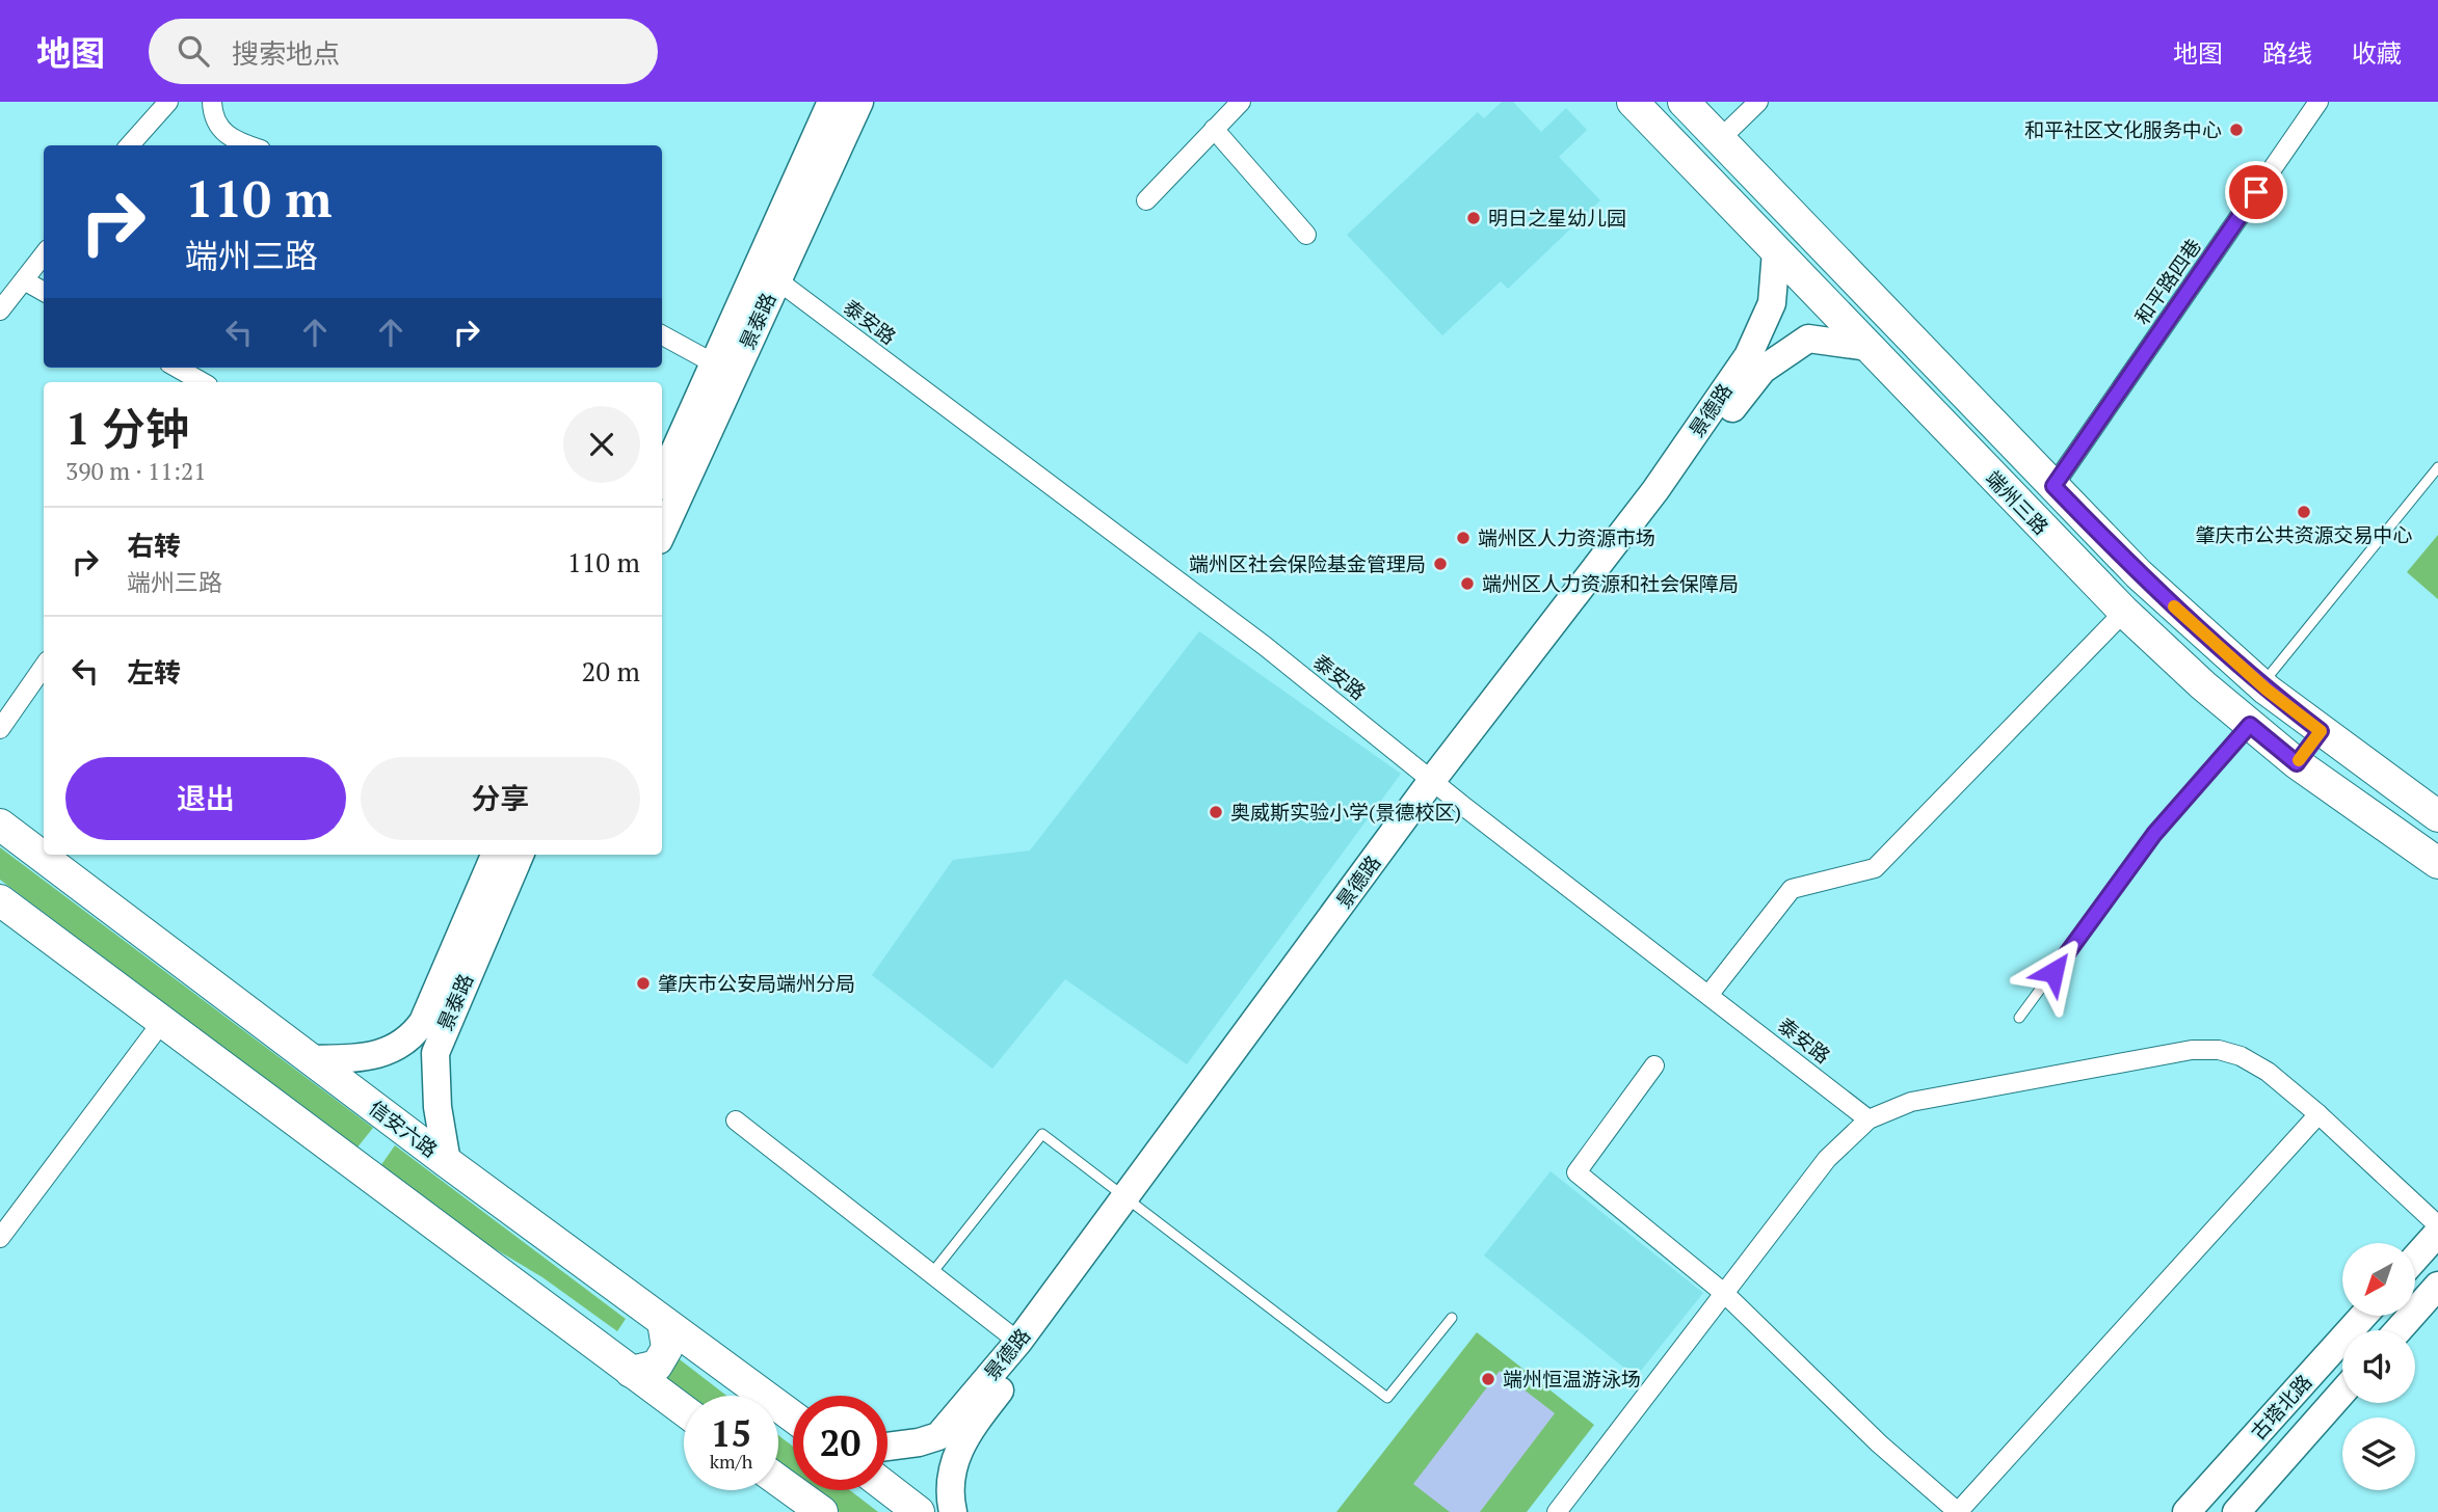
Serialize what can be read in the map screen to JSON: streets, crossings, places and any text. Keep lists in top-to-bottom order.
{
  "streets": {
    "main road": ["端州三路", "信安六路"],
    "street": [
      "和平路四巷",
      "景泰路",
      "泰安路",
      "景德路",
      "古塔北路"
    ]
  },
  "crossings": [
    ["和平路四巷", "端州三路"],
    ["景泰路", "泰安路"],
    ["景泰路", "信安六路"],
    ["泰安路", "景德路"],
    ["景德路", "端州三路"]
  ],
  "places": [
    "和平社区文化服务中心",
    "明日之星幼儿园",
    "肇庆市公共资源交易中心",
    "端州区人力资源市场",
    "端州区社会保险基金管理局",
    "端州区人力资源和社会保障局",
    "奥威斯实验小学(景德校区)",
    "肇庆市公安局端州分局",
    "端州恒温游泳场"
  ],
  "north": "bottom left",
  "page": {
    "header": "地图",
    "search": "搜索地点",
    "nav": ["地图", "路线", "收藏"],
    "turn": ["110 m", "端州三路"],
    "heading": ["1 分钟", "390 m · 11:21"],
    "list": [
      {
        "name": "右转",
        "note": "端州三路",
        "value": "110 m"
      },
      {
        "name": "左转",
        "value": "20 m"
      }
    ],
    "buttons": ["退出", "分享"],
    "speed": "15 km/h",
    "limit": "20"
  }
}
